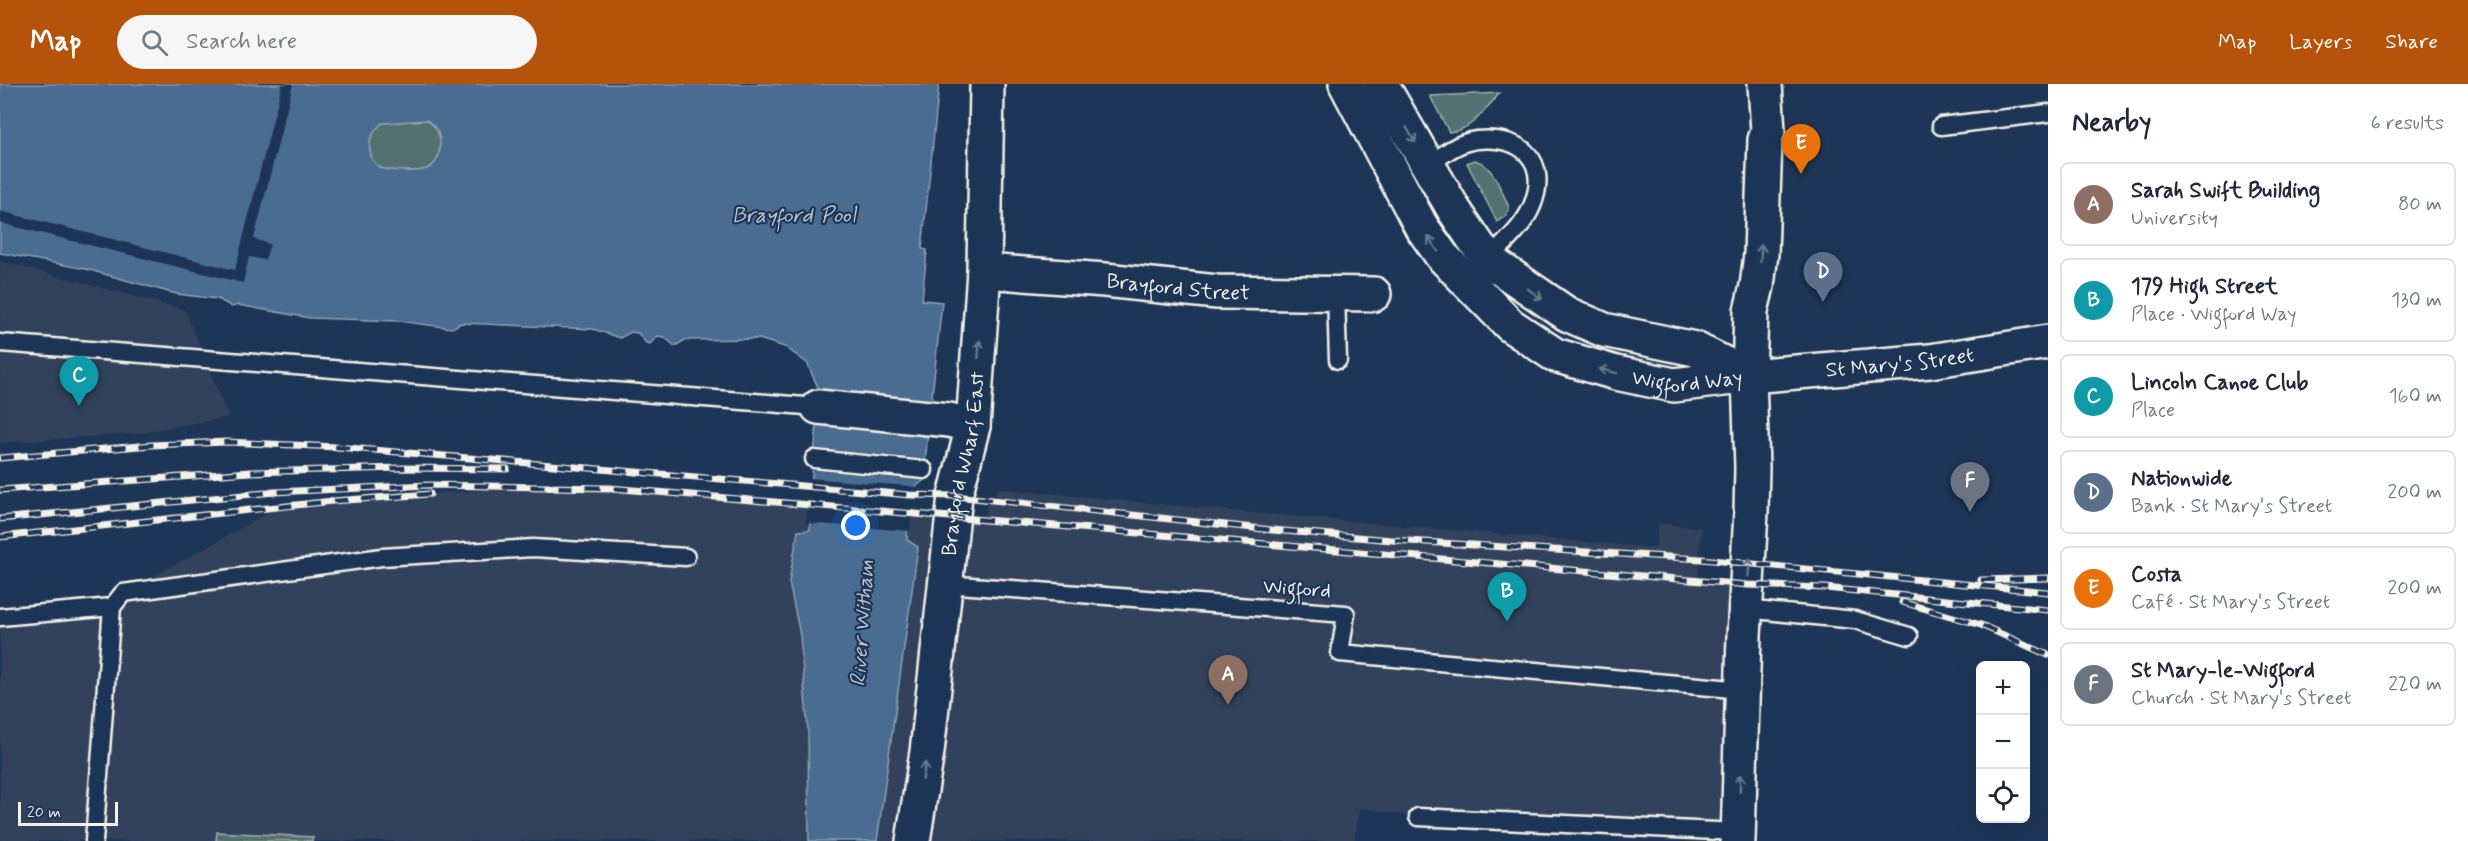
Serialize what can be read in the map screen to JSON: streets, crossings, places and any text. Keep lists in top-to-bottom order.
{
  "streets": {
    "street": [
      "Brayford Street",
      "St Mary's Street",
      "Wigford Way",
      "Brayford Wharf East"
    ],
    "lane": ["Wigford"]
  },
  "crossings": [
    ["Brayford Street", "Brayford Wharf East"],
    ["St Mary's Street", "Wigford Way"],
    ["Brayford Wharf East", "Wigford"]
  ],
  "one_way": ["Brayford Wharf East"],
  "water": ["Brayford Pool", "River Witham"],
  "scale_bar": "20 m",
  "page": {
    "header": "Map",
    "search": "Search here",
    "nav": ["Map", "Layers", "Share"],
    "heading": ["Nearby", "6 results"],
    "pins": [
      "E",
      "D",
      "C",
      "F",
      "B",
      "A"
    ],
    "list": [
      {
        "mark": "A",
        "name": "Sarah Swift Building",
        "note": "University",
        "value": "80 m"
      },
      {
        "mark": "B",
        "name": "179 High Street",
        "note": "Place · Wigford Way",
        "value": "130 m"
      },
      {
        "mark": "C",
        "name": "Lincoln Canoe Club",
        "note": "Place",
        "value": "160 m"
      },
      {
        "mark": "D",
        "name": "Nationwide",
        "note": "Bank · St Mary's Street",
        "value": "200 m"
      },
      {
        "mark": "E",
        "name": "Costa",
        "note": "Café · St Mary's Street",
        "value": "200 m"
      },
      {
        "mark": "F",
        "name": "St Mary-le-Wigford",
        "note": "Church · St Mary's Street",
        "value": "220 m"
      }
    ],
    "map_buttons": ["+", "−"],
    "scale": "20 m"
  }
}
